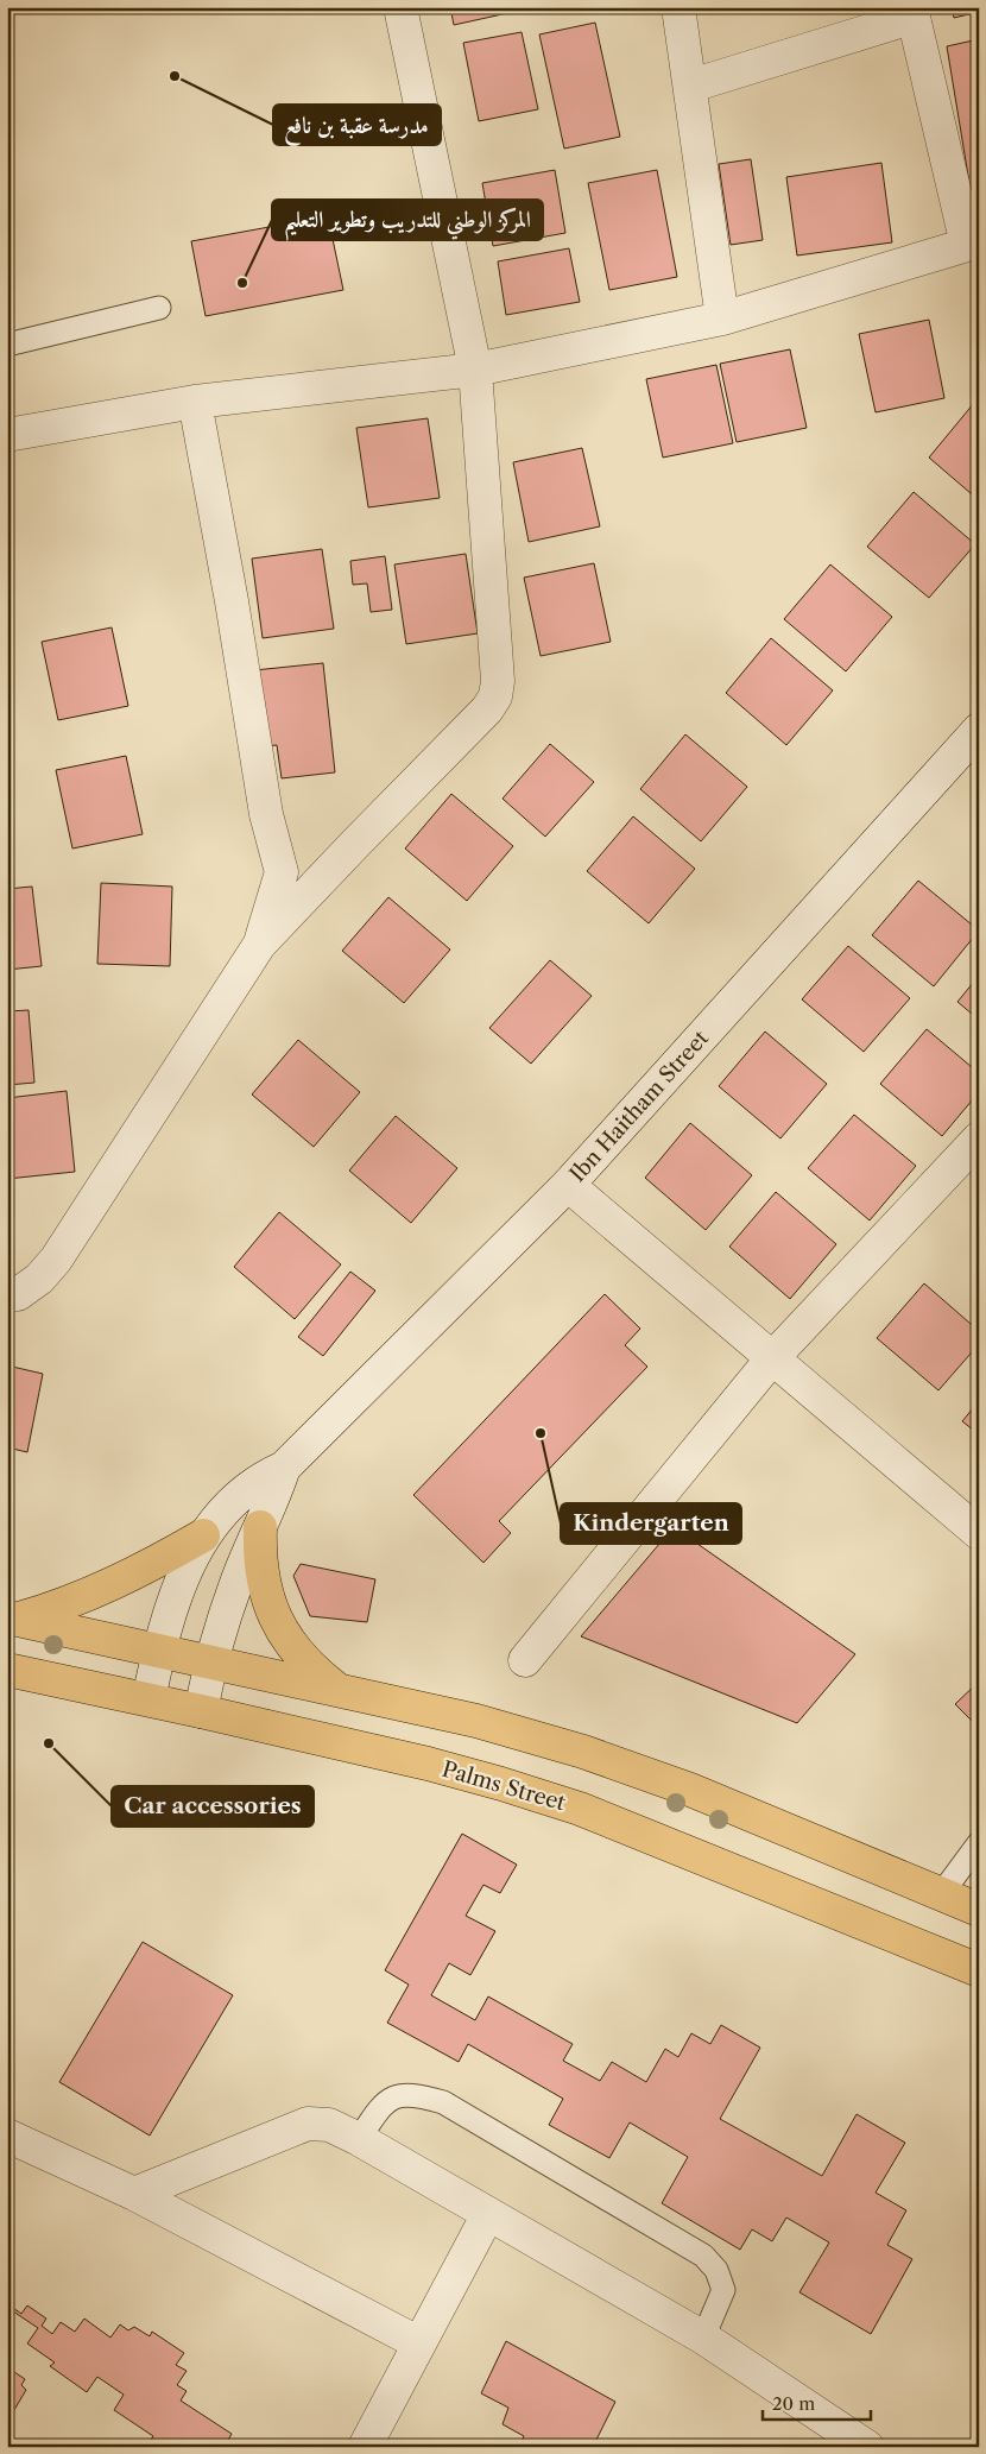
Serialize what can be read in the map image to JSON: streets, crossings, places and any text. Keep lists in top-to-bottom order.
{
  "streets": {
    "main road": ["Palms Street"],
    "street": ["Ibn Haitham Street"]
  },
  "places": [
    "مدرسة عقبة بن نافع",
    "المركز الوطني للتدريب وتطوير التعليم",
    "Kindergarten",
    "Car accessories"
  ],
  "scale_bar": "20 m"
}
